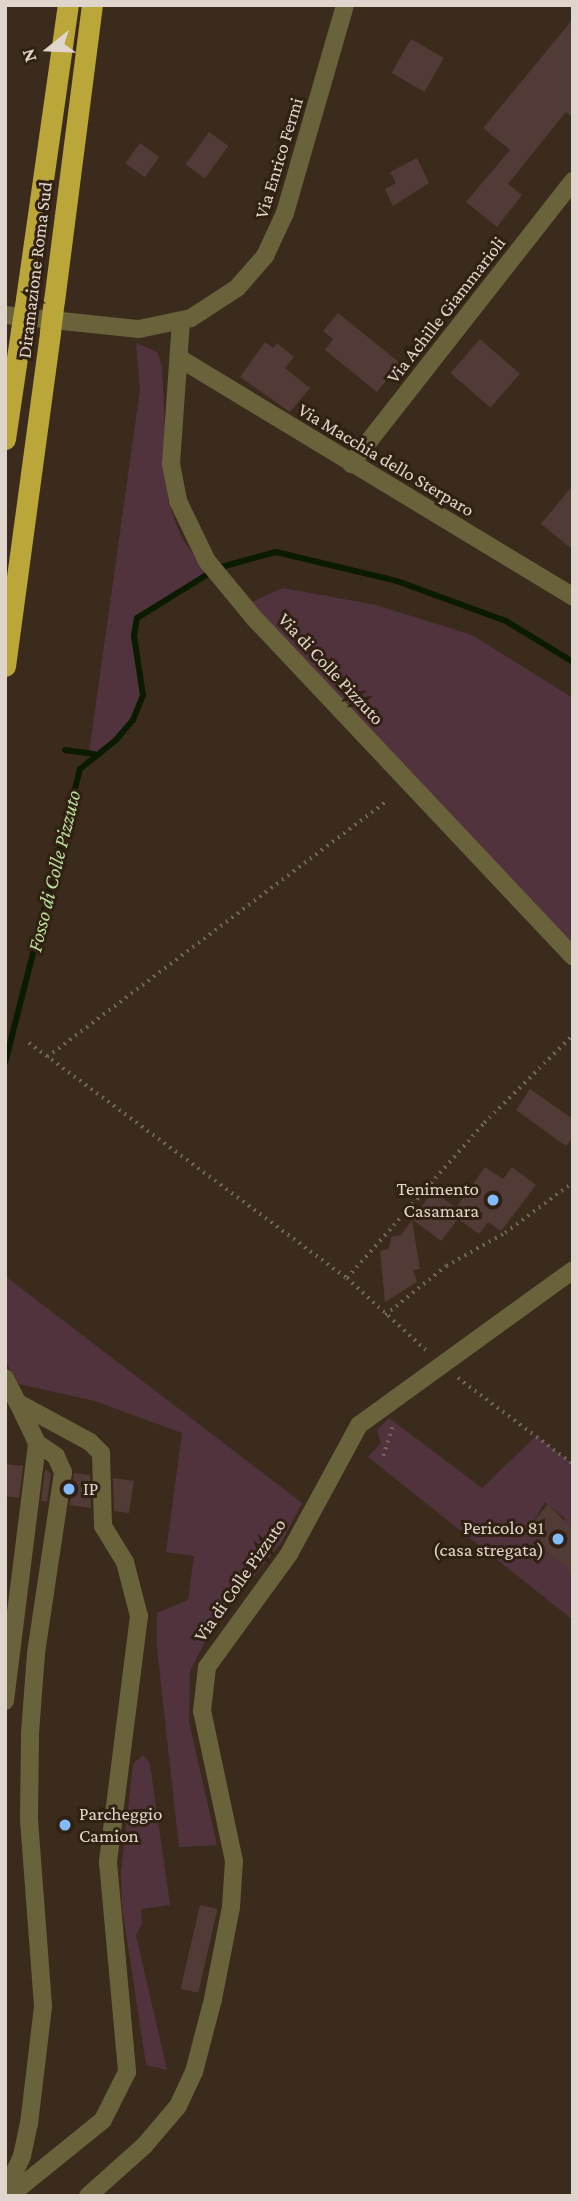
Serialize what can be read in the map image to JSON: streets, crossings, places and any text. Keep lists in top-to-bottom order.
{
  "streets": {
    "highway": ["Diramazione Roma Sud"],
    "street": [
      "Via Enrico Fermi",
      "Via Achille Giammarioli",
      "Via Macchia dello Sterparo",
      "Via di Colle Pizzuto"
    ]
  },
  "crossings": [
    ["Via Enrico Fermi", "Via di Colle Pizzuto"],
    ["Via Achille Giammarioli", "Via Macchia dello Sterparo"],
    ["Via Macchia dello Sterparo", "Via di Colle Pizzuto"]
  ],
  "water": ["Fosso di Colle Pizzuto"],
  "places": [
    "Tenimento Casamara",
    "IP",
    "Pericolo 81 (casa stregata)",
    "Parcheggio Camion"
  ],
  "north": "left"
}
